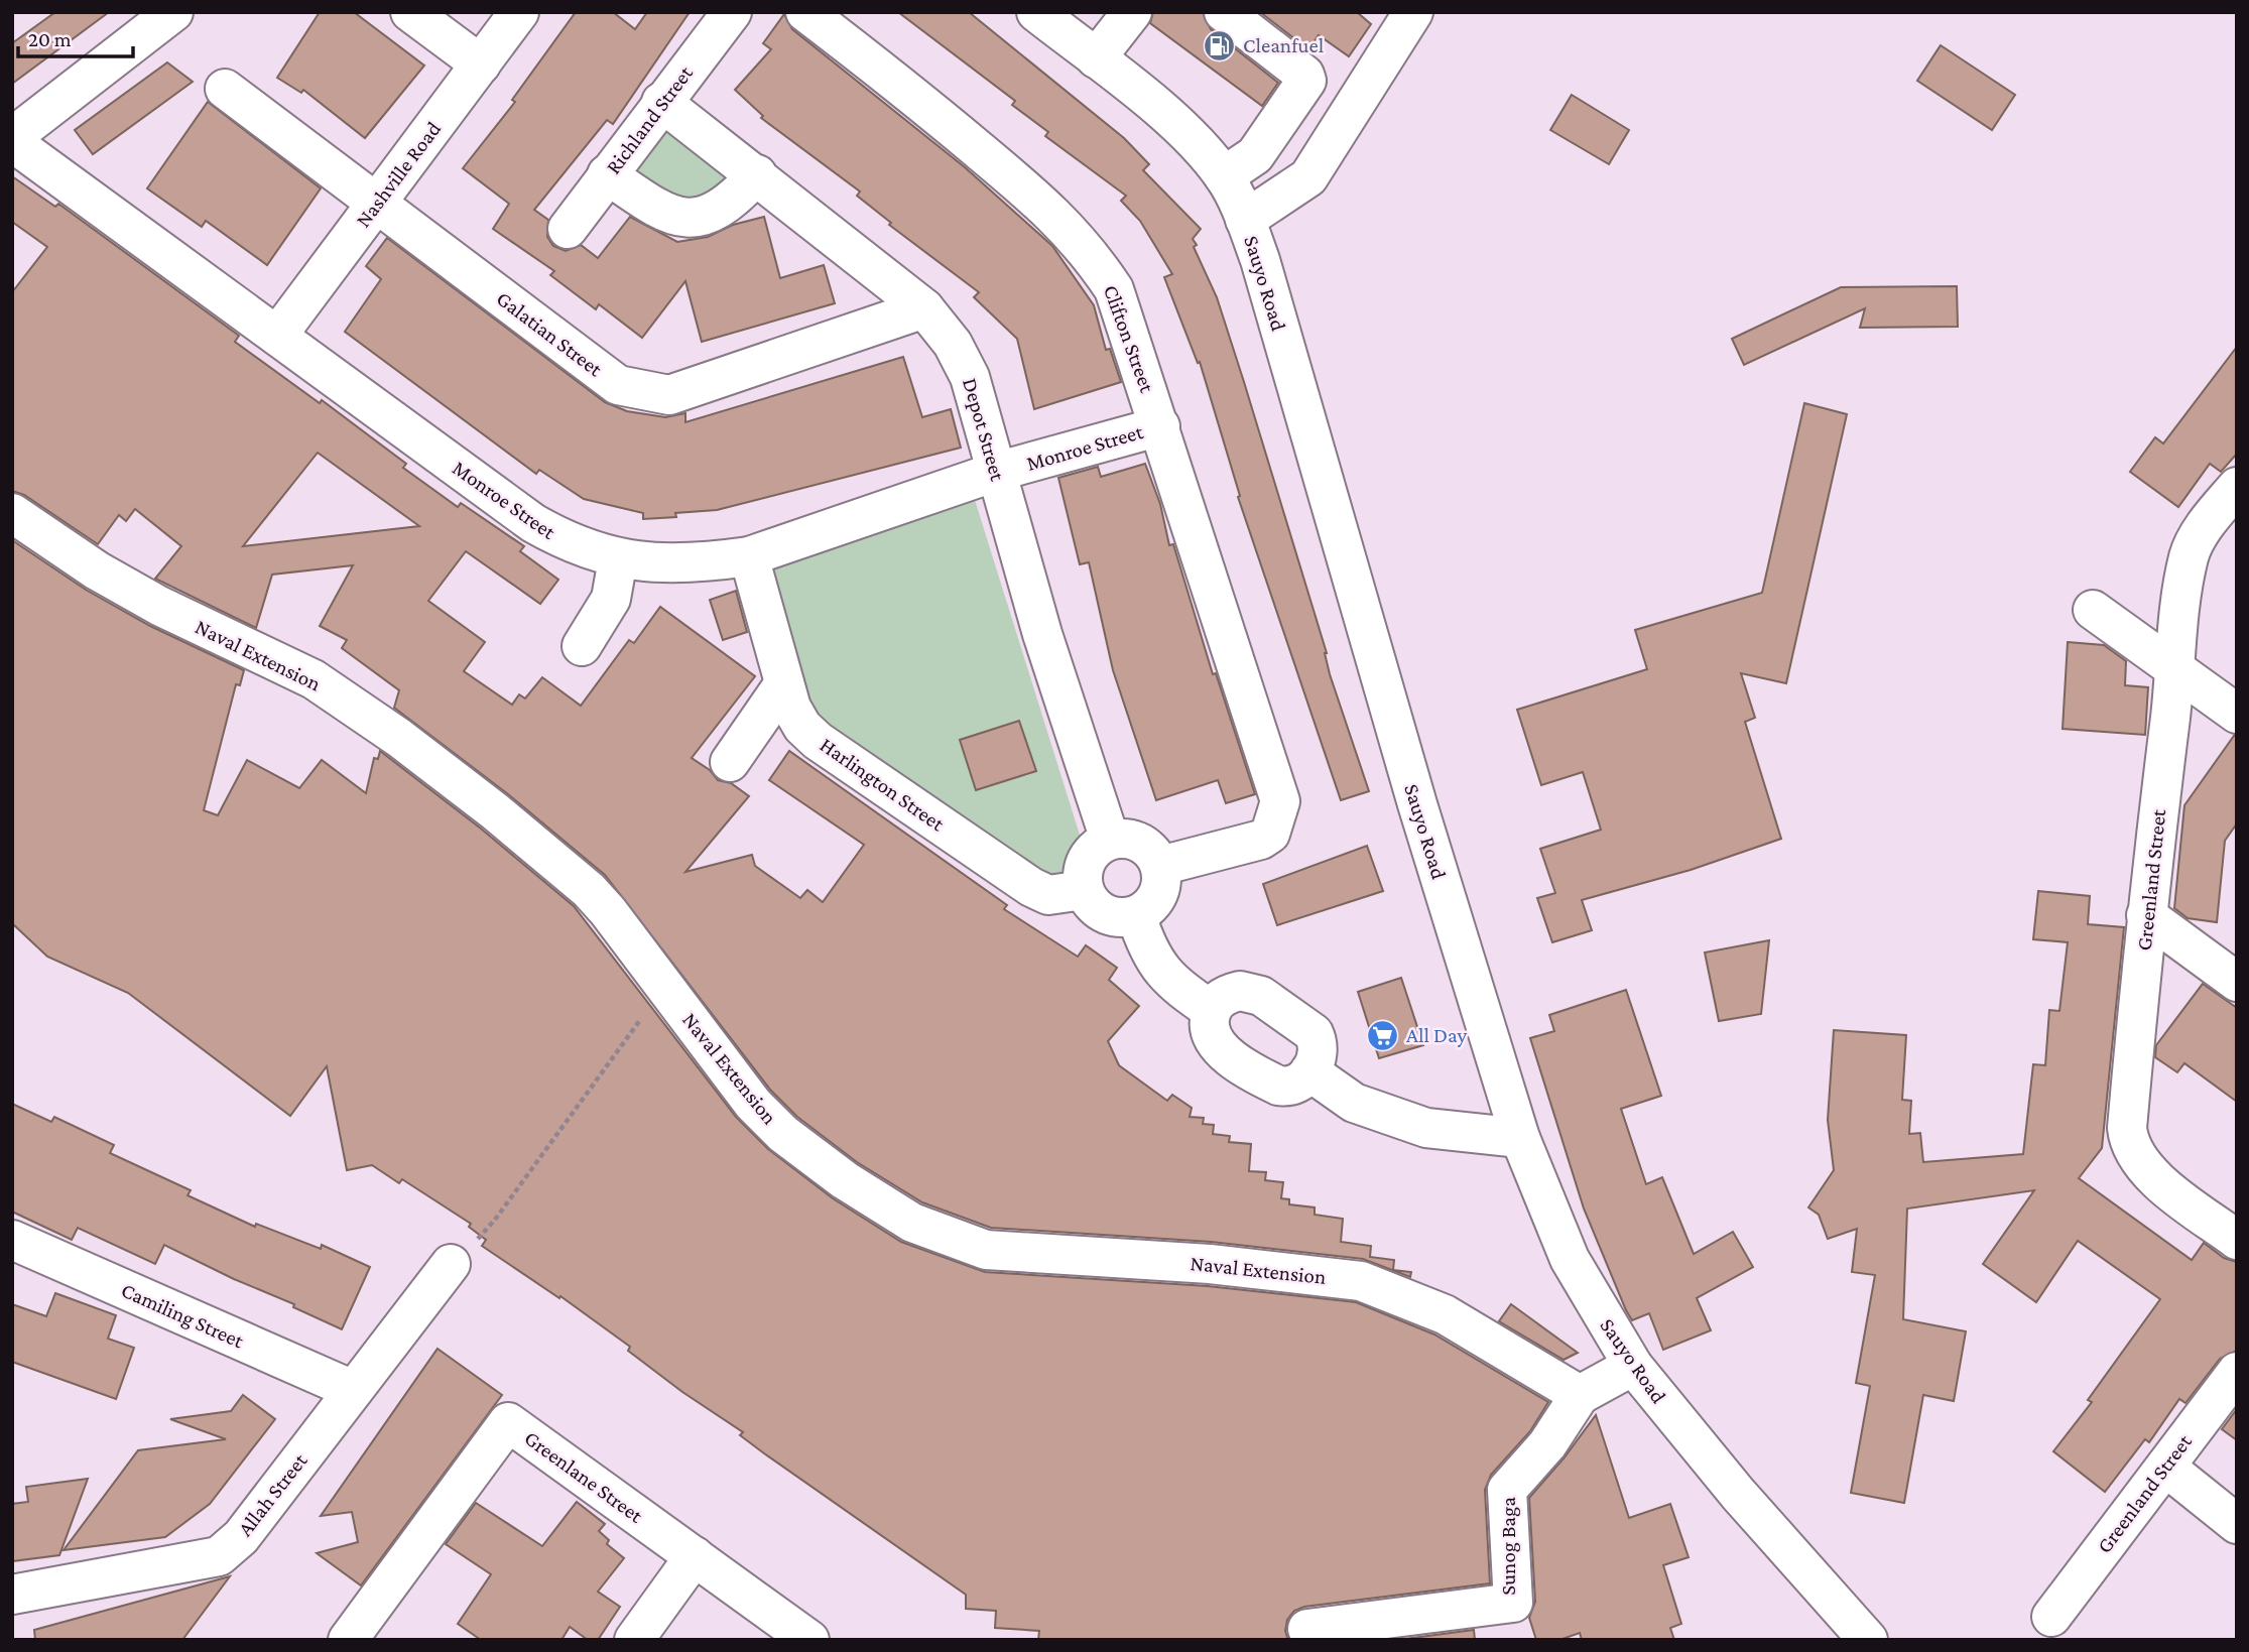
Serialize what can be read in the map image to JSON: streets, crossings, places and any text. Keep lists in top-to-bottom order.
{
  "streets": {
    "street": [
      "Richland Street",
      "Nashville Road",
      "Sauyo Road",
      "Galatian Street",
      "Clifton Street",
      "Depot Street",
      "Monroe Street",
      "Naval Extension",
      "Harlington Street",
      "Greenland Street",
      "Camiling Street",
      "Greenlane Street",
      "Allah Street",
      "Sunog Baga"
    ]
  },
  "crossings": [
    ["Richland Street", "Depot Street"],
    ["Nashville Road", "Galatian Street"],
    ["Nashville Road", "Monroe Street"],
    ["Galatian Street", "Depot Street"],
    ["Clifton Street", "Depot Street"],
    ["Clifton Street", "Monroe Street"],
    ["Clifton Street", "Harlington Street"],
    ["Depot Street", "Monroe Street"],
    ["Depot Street", "Harlington Street"],
    ["Monroe Street", "Harlington Street"],
    ["Naval Extension", "Sunog Baga"],
    ["Camiling Street", "Allah Street"]
  ],
  "places": {
    "fuel station": ["Cleanfuel"],
    "supermarket": ["All Day"]
  },
  "scale_bar": "20 m"
}
